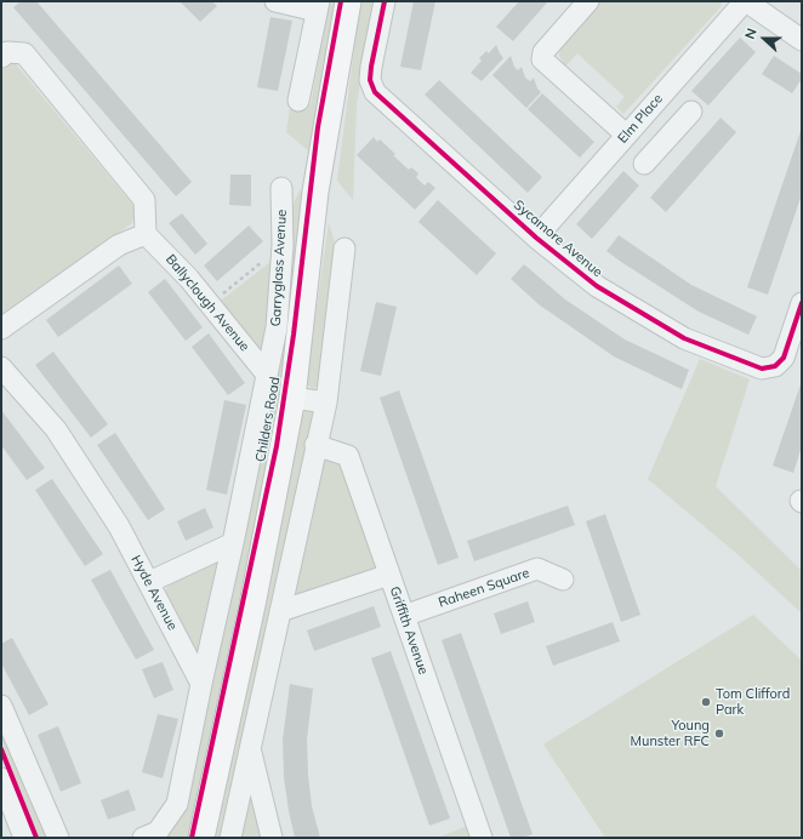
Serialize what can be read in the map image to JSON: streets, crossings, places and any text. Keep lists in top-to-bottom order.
{
  "streets": {
    "main road": ["Childers Road"],
    "street": [
      "Elm Place",
      "Sycamore Avenue",
      "Garryglass Avenue",
      "Ballyclough Avenue",
      "Raheen Square",
      "Hyde Avenue",
      "Griffith Avenue"
    ]
  },
  "crossings": [
    ["Elm Place", "Sycamore Avenue"],
    ["Garryglass Avenue", "Ballyclough Avenue"],
    ["Garryglass Avenue", "Hyde Avenue"],
    ["Raheen Square", "Griffith Avenue"]
  ],
  "places": ["Tom Clifford Park", "Young Munster RFC"],
  "north": "left"
}
